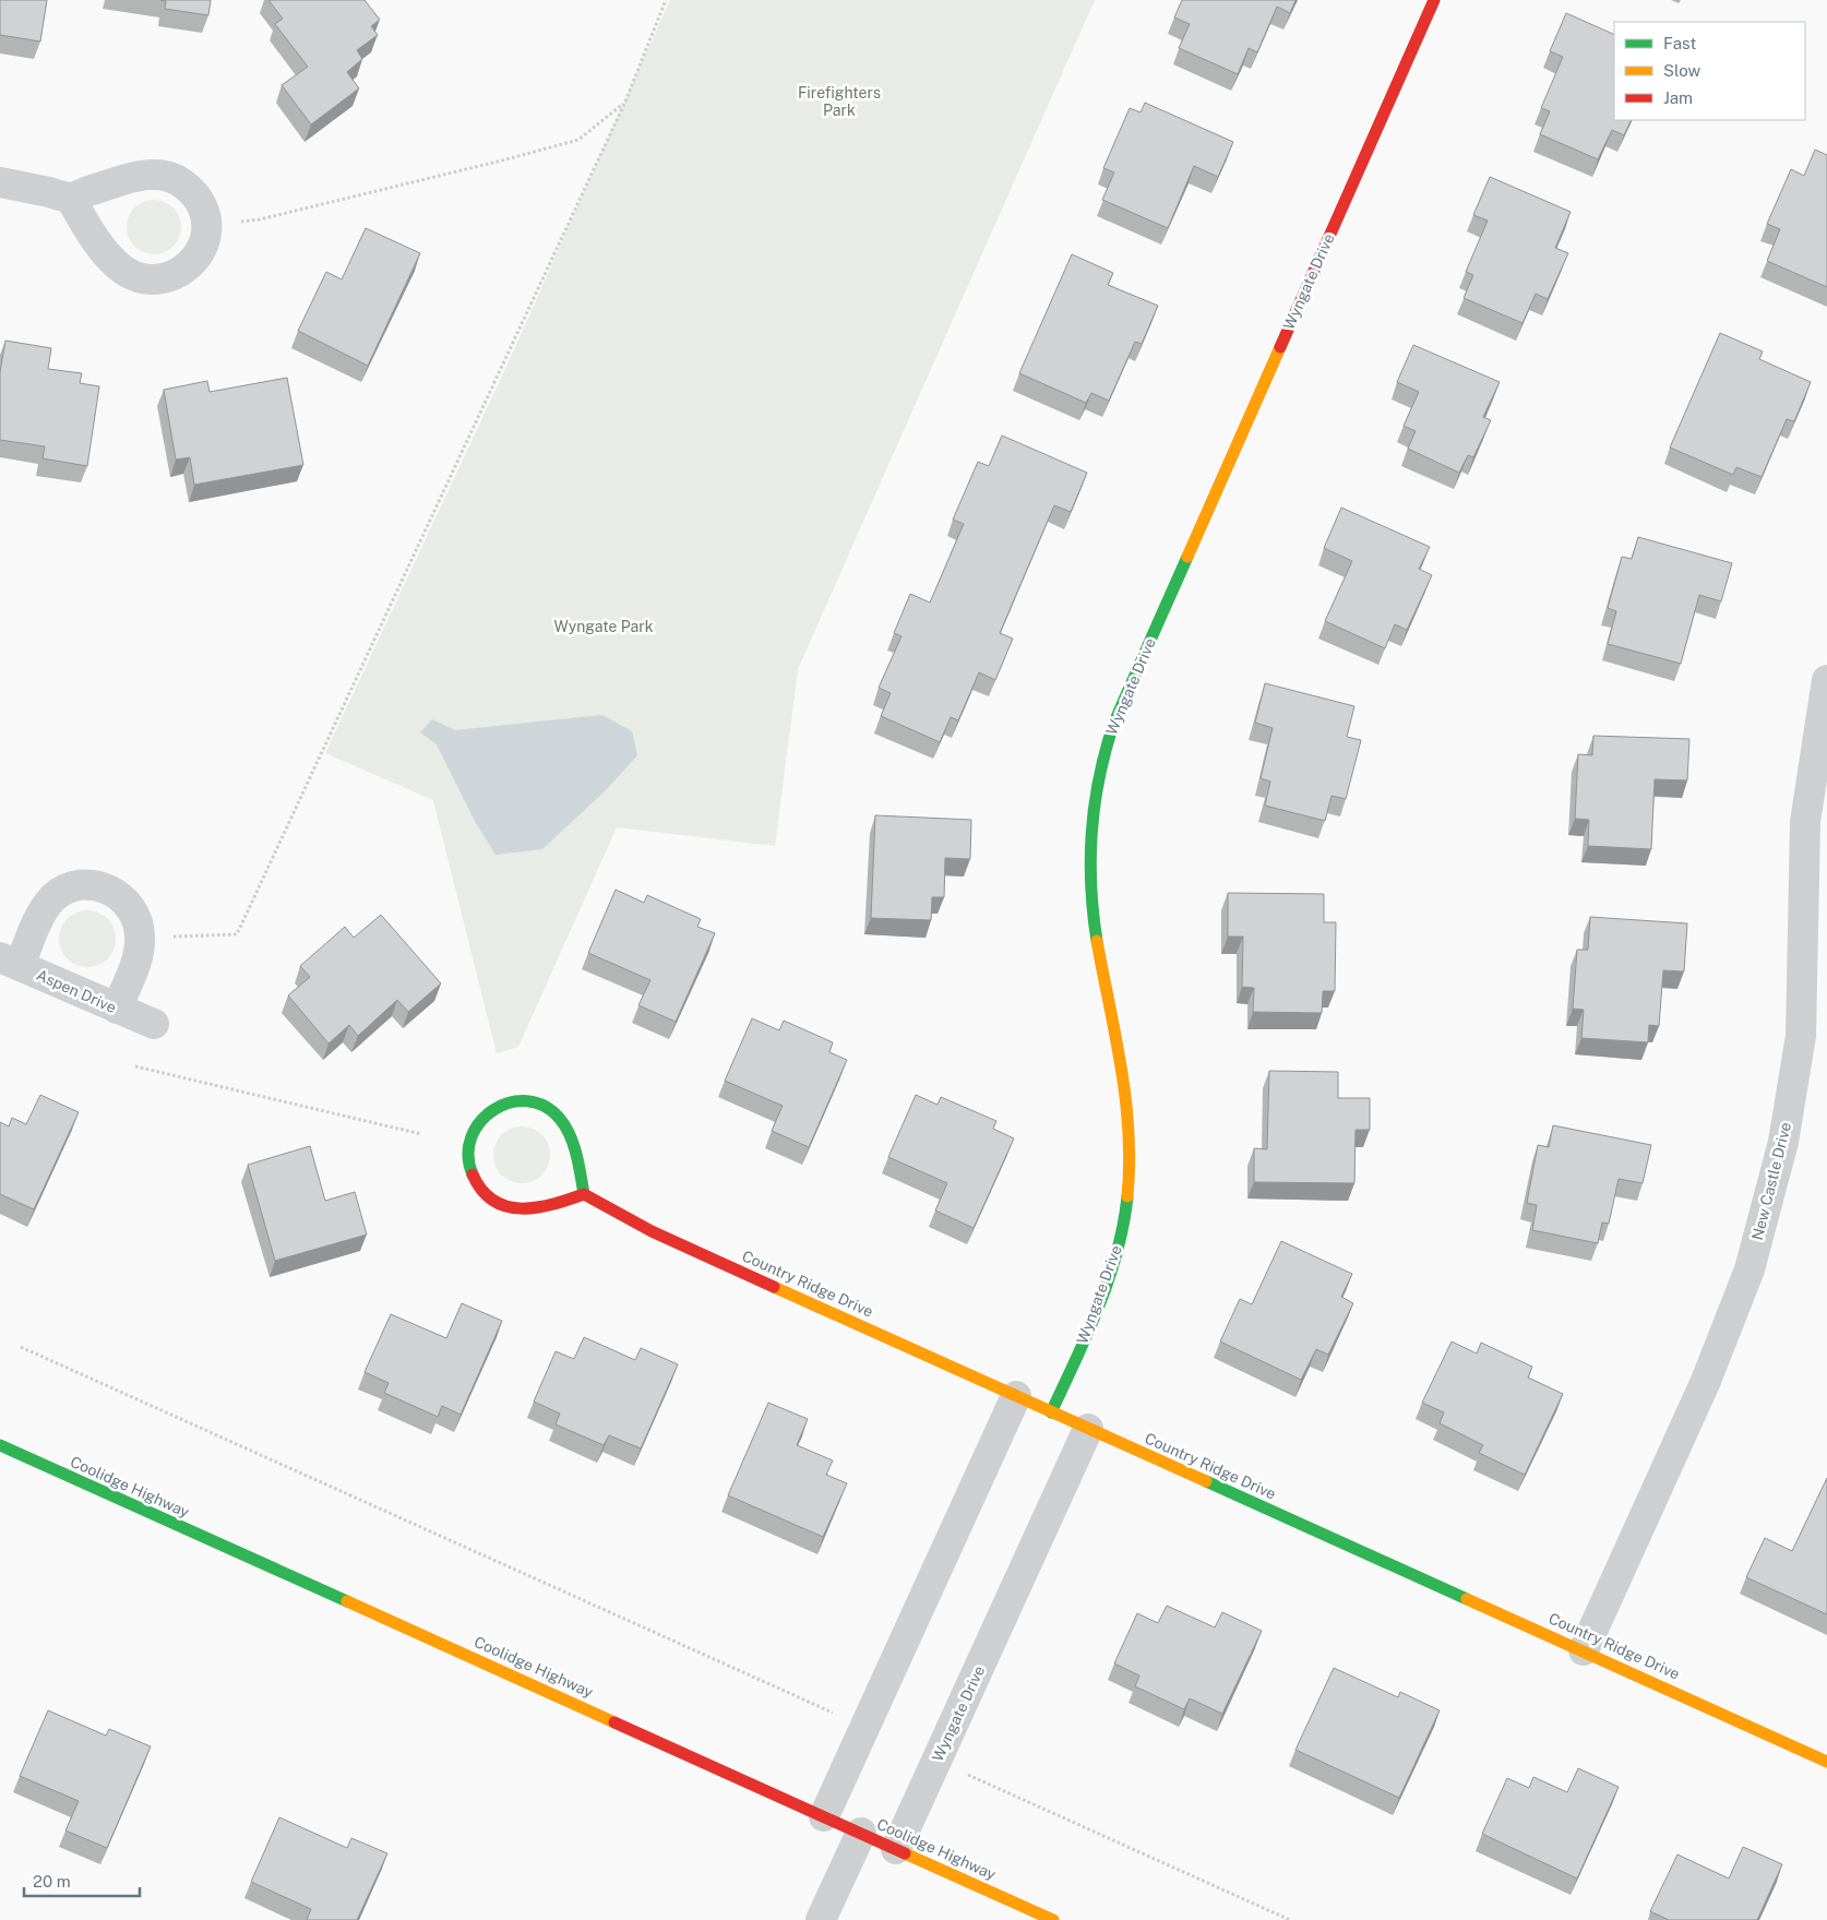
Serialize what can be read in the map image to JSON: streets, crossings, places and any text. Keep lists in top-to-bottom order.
{
  "streets": {
    "street": [
      "Wyngate Drive",
      "Aspen Drive",
      "New Castle Drive",
      "Country Ridge Drive",
      "Coolidge Highway"
    ]
  },
  "crossings": [
    ["Wyngate Drive", "Country Ridge Drive"],
    ["Wyngate Drive", "Coolidge Highway"],
    ["New Castle Drive", "Country Ridge Drive"]
  ],
  "parks": ["Firefighters Park", "Wyngate Park"],
  "legend": ["Fast", "Slow", "Jam"],
  "scale_bar": "20 m"
}
